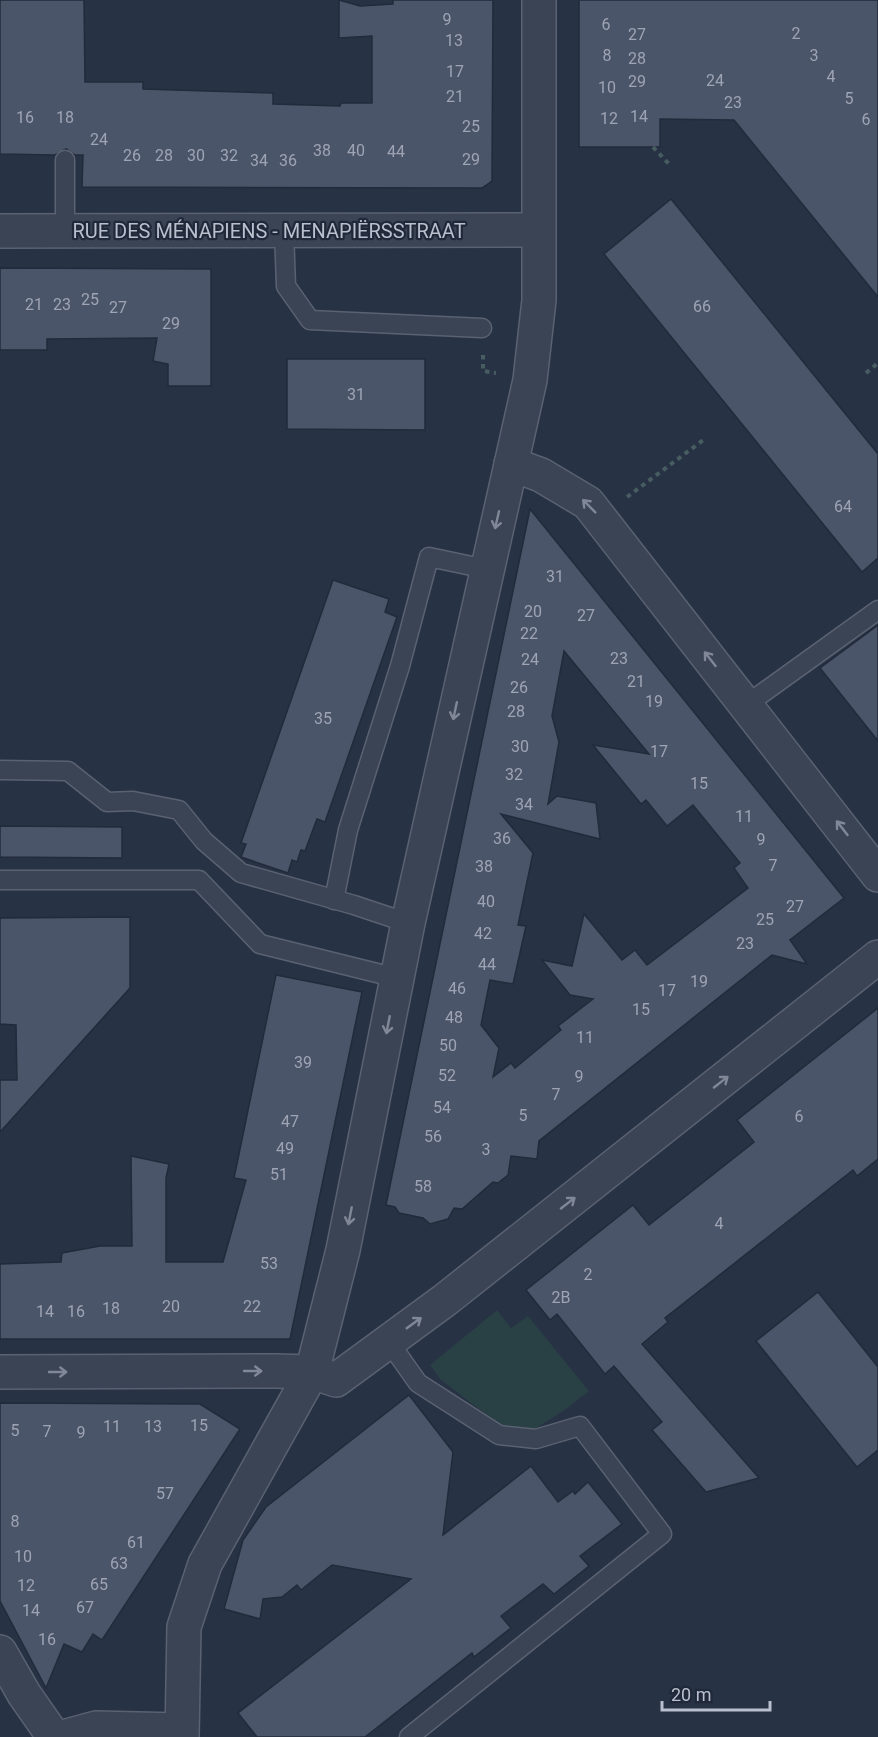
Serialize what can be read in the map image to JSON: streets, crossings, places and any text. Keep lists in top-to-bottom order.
{
  "streets": {
    "street": ["RUE DES MÉNAPIENS - MENAPIËRSSTRAAT"]
  },
  "house_numbers": [
    "9",
    "6",
    "2",
    "27",
    "13",
    "8",
    "3",
    "28",
    "17",
    "4",
    "24",
    "29",
    "10",
    "21",
    "5",
    "23",
    "14",
    "16",
    "18",
    "12",
    "6",
    "25",
    "24",
    "38",
    "40",
    "44",
    "26",
    "28",
    "30",
    "32",
    "29",
    "34",
    "36",
    "25",
    "21",
    "23",
    "66",
    "27",
    "29",
    "31",
    "64",
    "31",
    "20",
    "27",
    "22",
    "23",
    "24",
    "21",
    "26",
    "19",
    "28",
    "35",
    "30",
    "17",
    "32",
    "15",
    "34",
    "11",
    "36",
    "9",
    "7",
    "38",
    "40",
    "27",
    "25",
    "42",
    "23",
    "44",
    "19",
    "46",
    "17",
    "15",
    "48",
    "11",
    "50",
    "39",
    "52",
    "9",
    "7",
    "54",
    "5",
    "6",
    "47",
    "56",
    "49",
    "3",
    "51",
    "58",
    "4",
    "53",
    "2",
    "2B",
    "20",
    "22",
    "18",
    "14",
    "16",
    "15",
    "11",
    "13",
    "5",
    "7",
    "9",
    "57",
    "8",
    "61",
    "10",
    "63",
    "65",
    "12",
    "67",
    "14",
    "16"
  ],
  "scale_bar": "20 m"
}
